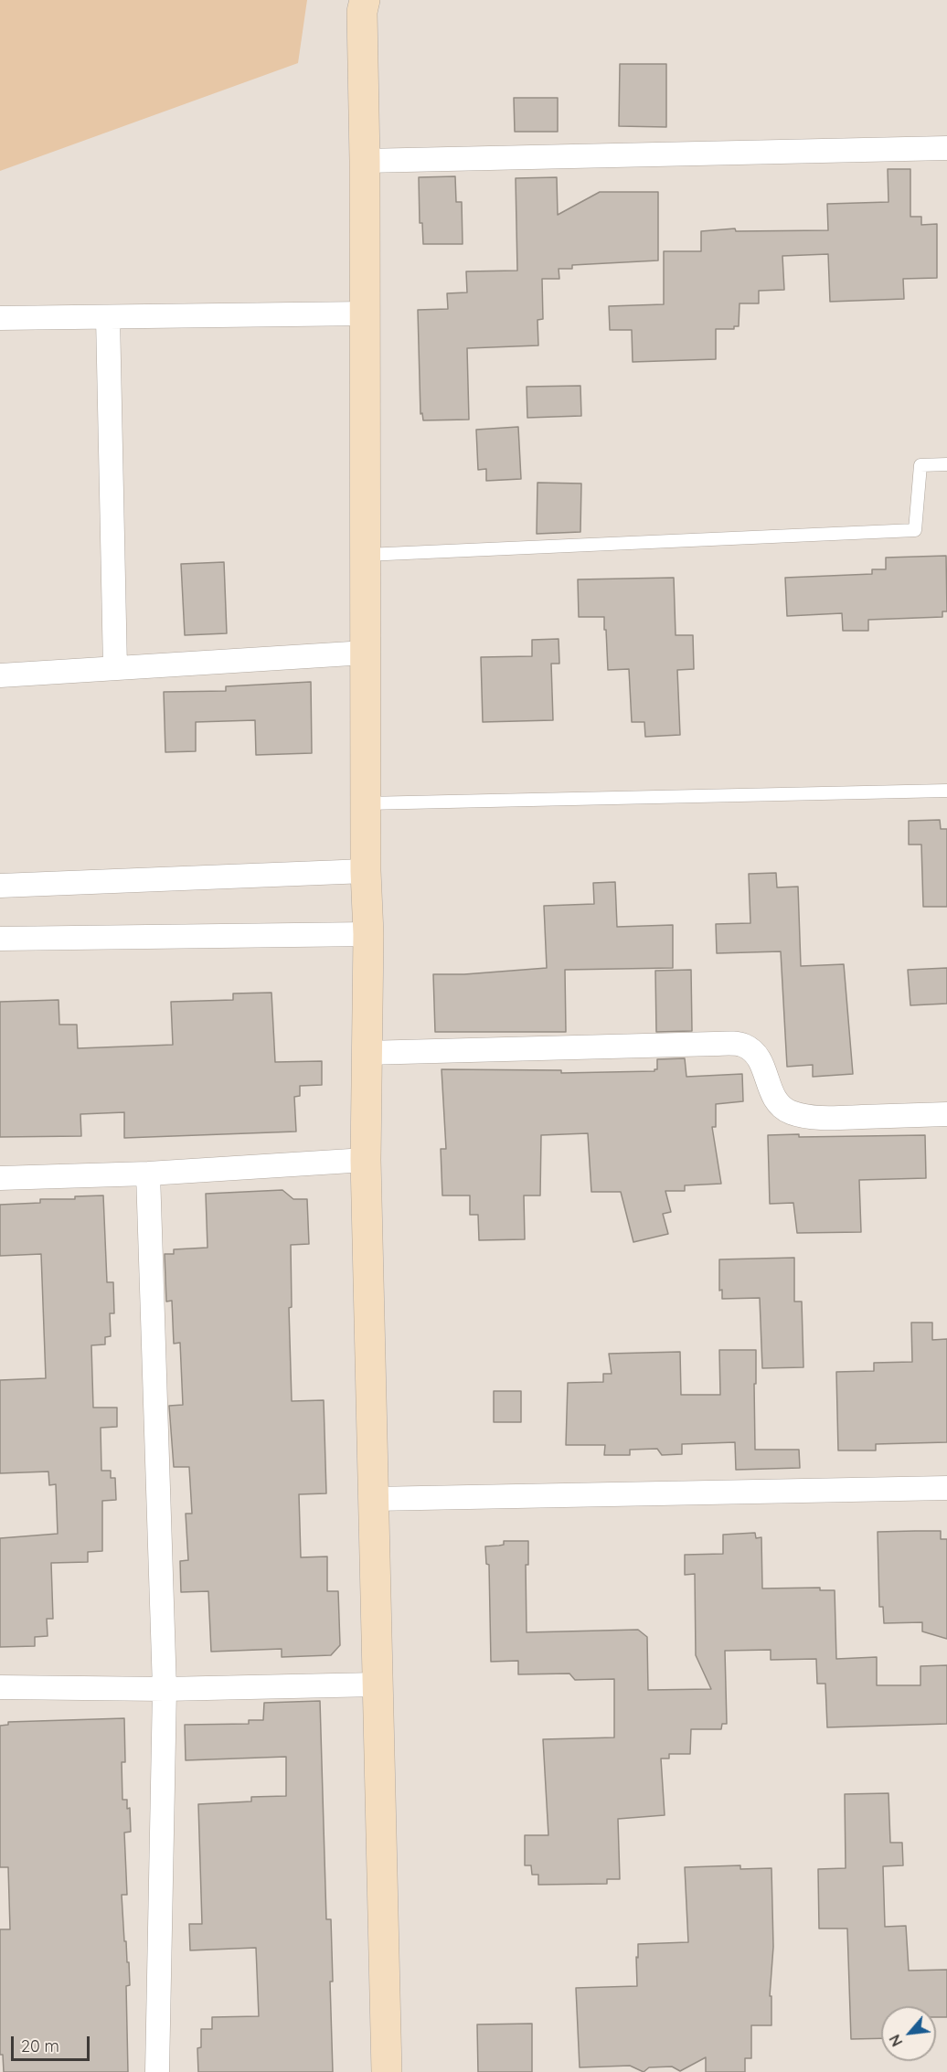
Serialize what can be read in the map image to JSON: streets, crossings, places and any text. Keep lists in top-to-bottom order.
{
  "scale_bar": "20 m",
  "north": "bottom left"
}
